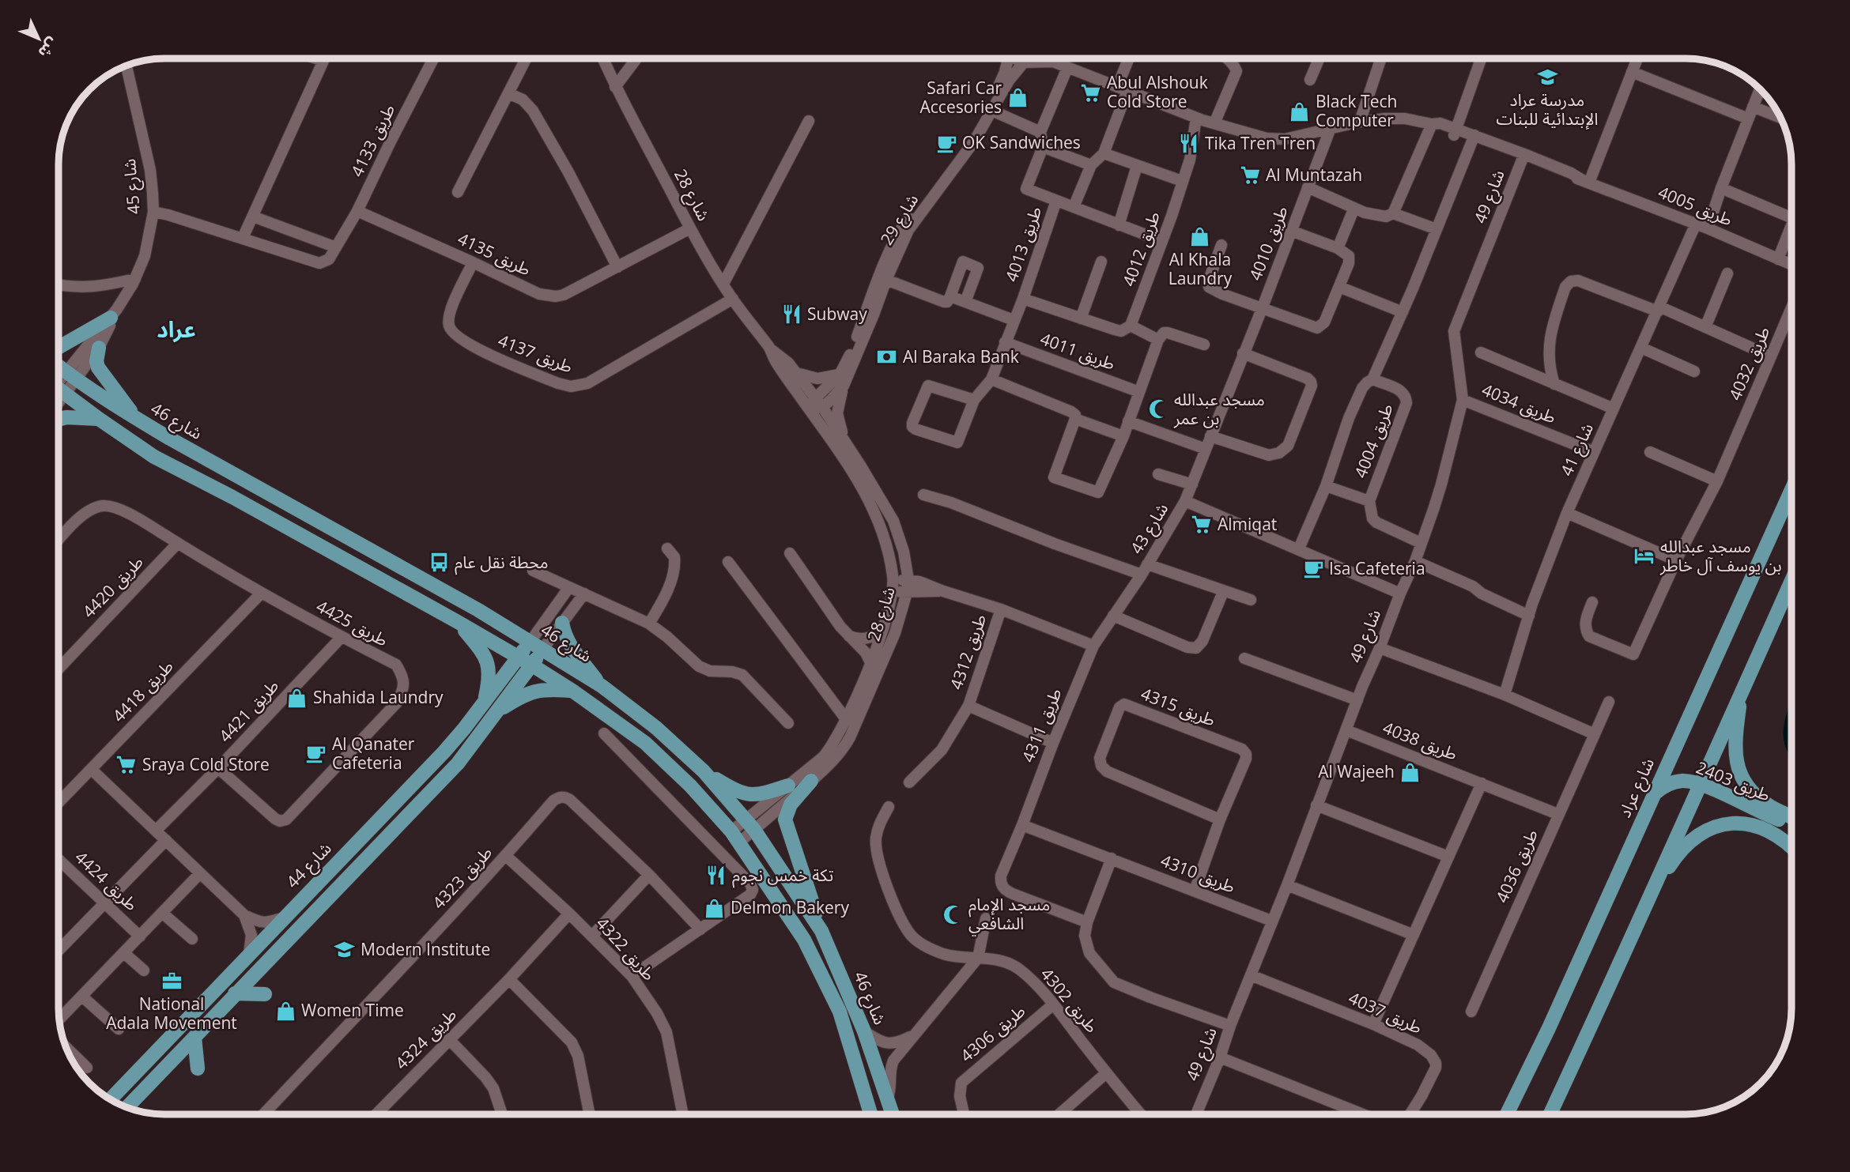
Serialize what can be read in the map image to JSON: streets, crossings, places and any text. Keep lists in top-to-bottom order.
{
  "streets": {
    "main road": [
      "شارع 46",
      "طريق 2403",
      "شارع عراد",
      "شارع 44"
    ],
    "street": [
      "طريق 4133",
      "شارع 45",
      "شارع 28",
      "شارع 49",
      "طريق 4005",
      "شارع 29",
      "طريق 4010",
      "طريق 4013",
      "طريق 4012",
      "طريق 4135",
      "طريق 4011",
      "طريق 4137",
      "طريق 4032",
      "طريق 4034",
      "طريق 4004",
      "شارع 41",
      "شارع 43",
      "طريق 4420",
      "طريق 4425",
      "طريق 4312",
      "طريق 4418",
      "طريق 4315",
      "طريق 4421",
      "طريق 4311",
      "طريق 4038",
      "طريق 4036",
      "طريق 4310",
      "طريق 4323",
      "طريق 4424",
      "طريق 4322",
      "طريق 4302",
      "طريق 4037",
      "طريق 4306",
      "طريق 4324"
    ]
  },
  "crossings": [
    ["طريق 4133", "شارع 45"],
    ["طريق 4133", "طريق 4135"],
    ["شارع 45", "شارع 46"],
    ["شارع 28", "شارع 29"],
    ["شارع 28", "طريق 4135"],
    ["شارع 28", "طريق 4137"],
    ["شارع 28", "شارع 46"],
    ["شارع 28", "طريق 4312"],
    ["شارع 49", "طريق 4005"],
    ["شارع 49", "طريق 4034"],
    ["شارع 49", "طريق 4004"],
    ["شارع 49", "شارع 43"],
    ["شارع 49", "طريق 4038"],
    ["شارع 49", "طريق 4310"],
    ["شارع 49", "طريق 4037"],
    ["طريق 4005", "شارع 29"],
    ["طريق 4005", "طريق 4010"],
    ["طريق 4005", "طريق 4012"],
    ["طريق 4005", "طريق 4004"],
    ["طريق 4005", "شارع 41"],
    ["طريق 4010", "شارع 43"],
    ["طريق 4013", "طريق 4012"],
    ["طريق 4013", "طريق 4011"],
    ["طريق 4135", "طريق 4137"],
    ["طريق 4034", "شارع 41"],
    ["شارع 46", "شارع 44"],
    ["طريق 4004", "شارع 43"],
    ["شارع 43", "طريق 4311"],
    ["طريق 4420", "طريق 4425"],
    ["طريق 4425", "طريق 4418"],
    ["طريق 4425", "طريق 4421"],
    ["طريق 4312", "طريق 4311"],
    ["طريق 4315", "طريق 4310"],
    ["طريق 4311", "طريق 4310"],
    ["طريق 4038", "طريق 4036"],
    ["طريق 2403", "شارع عراد"],
    ["طريق 4323", "طريق 4322"],
    ["طريق 4322", "طريق 4324"],
    ["طريق 4302", "طريق 4306"]
  ],
  "districts": ["عراد"],
  "places": {
    "school or university": ["مدرسة عراد الإبتدائية للبنات", "Modern Institute"],
    "supermarket": [
      "Abul Alshouk Cold Store",
      "Al Muntazah",
      "Almiqat",
      "Sraya Cold Store"
    ],
    "shop": [
      "Safari Car Accesories",
      "Black Tech Computer",
      "Al Khala Laundry",
      "Shahida Laundry",
      "Al Wajeeh",
      "Delmon Bakery",
      "Women Time"
    ],
    "cafe": ["OK Sandwiches", "Isa Cafeteria", "Al Qanater Cafeteria"],
    "restaurant": ["Tika Tren Tren", "Subway", "تكة خمس نجوم"],
    "bank": ["Al Baraka Bank"],
    "mosque": ["مسجد عبدالله بن عمر", "مسجد الإمام الشافعي"],
    "hotel": ["مسجد عبدالله بن يوسف آل خاطر"],
    "bus stop": ["محطة نقل عام"],
    "office": ["National Adala Movement"]
  },
  "north": "bottom right"
}
